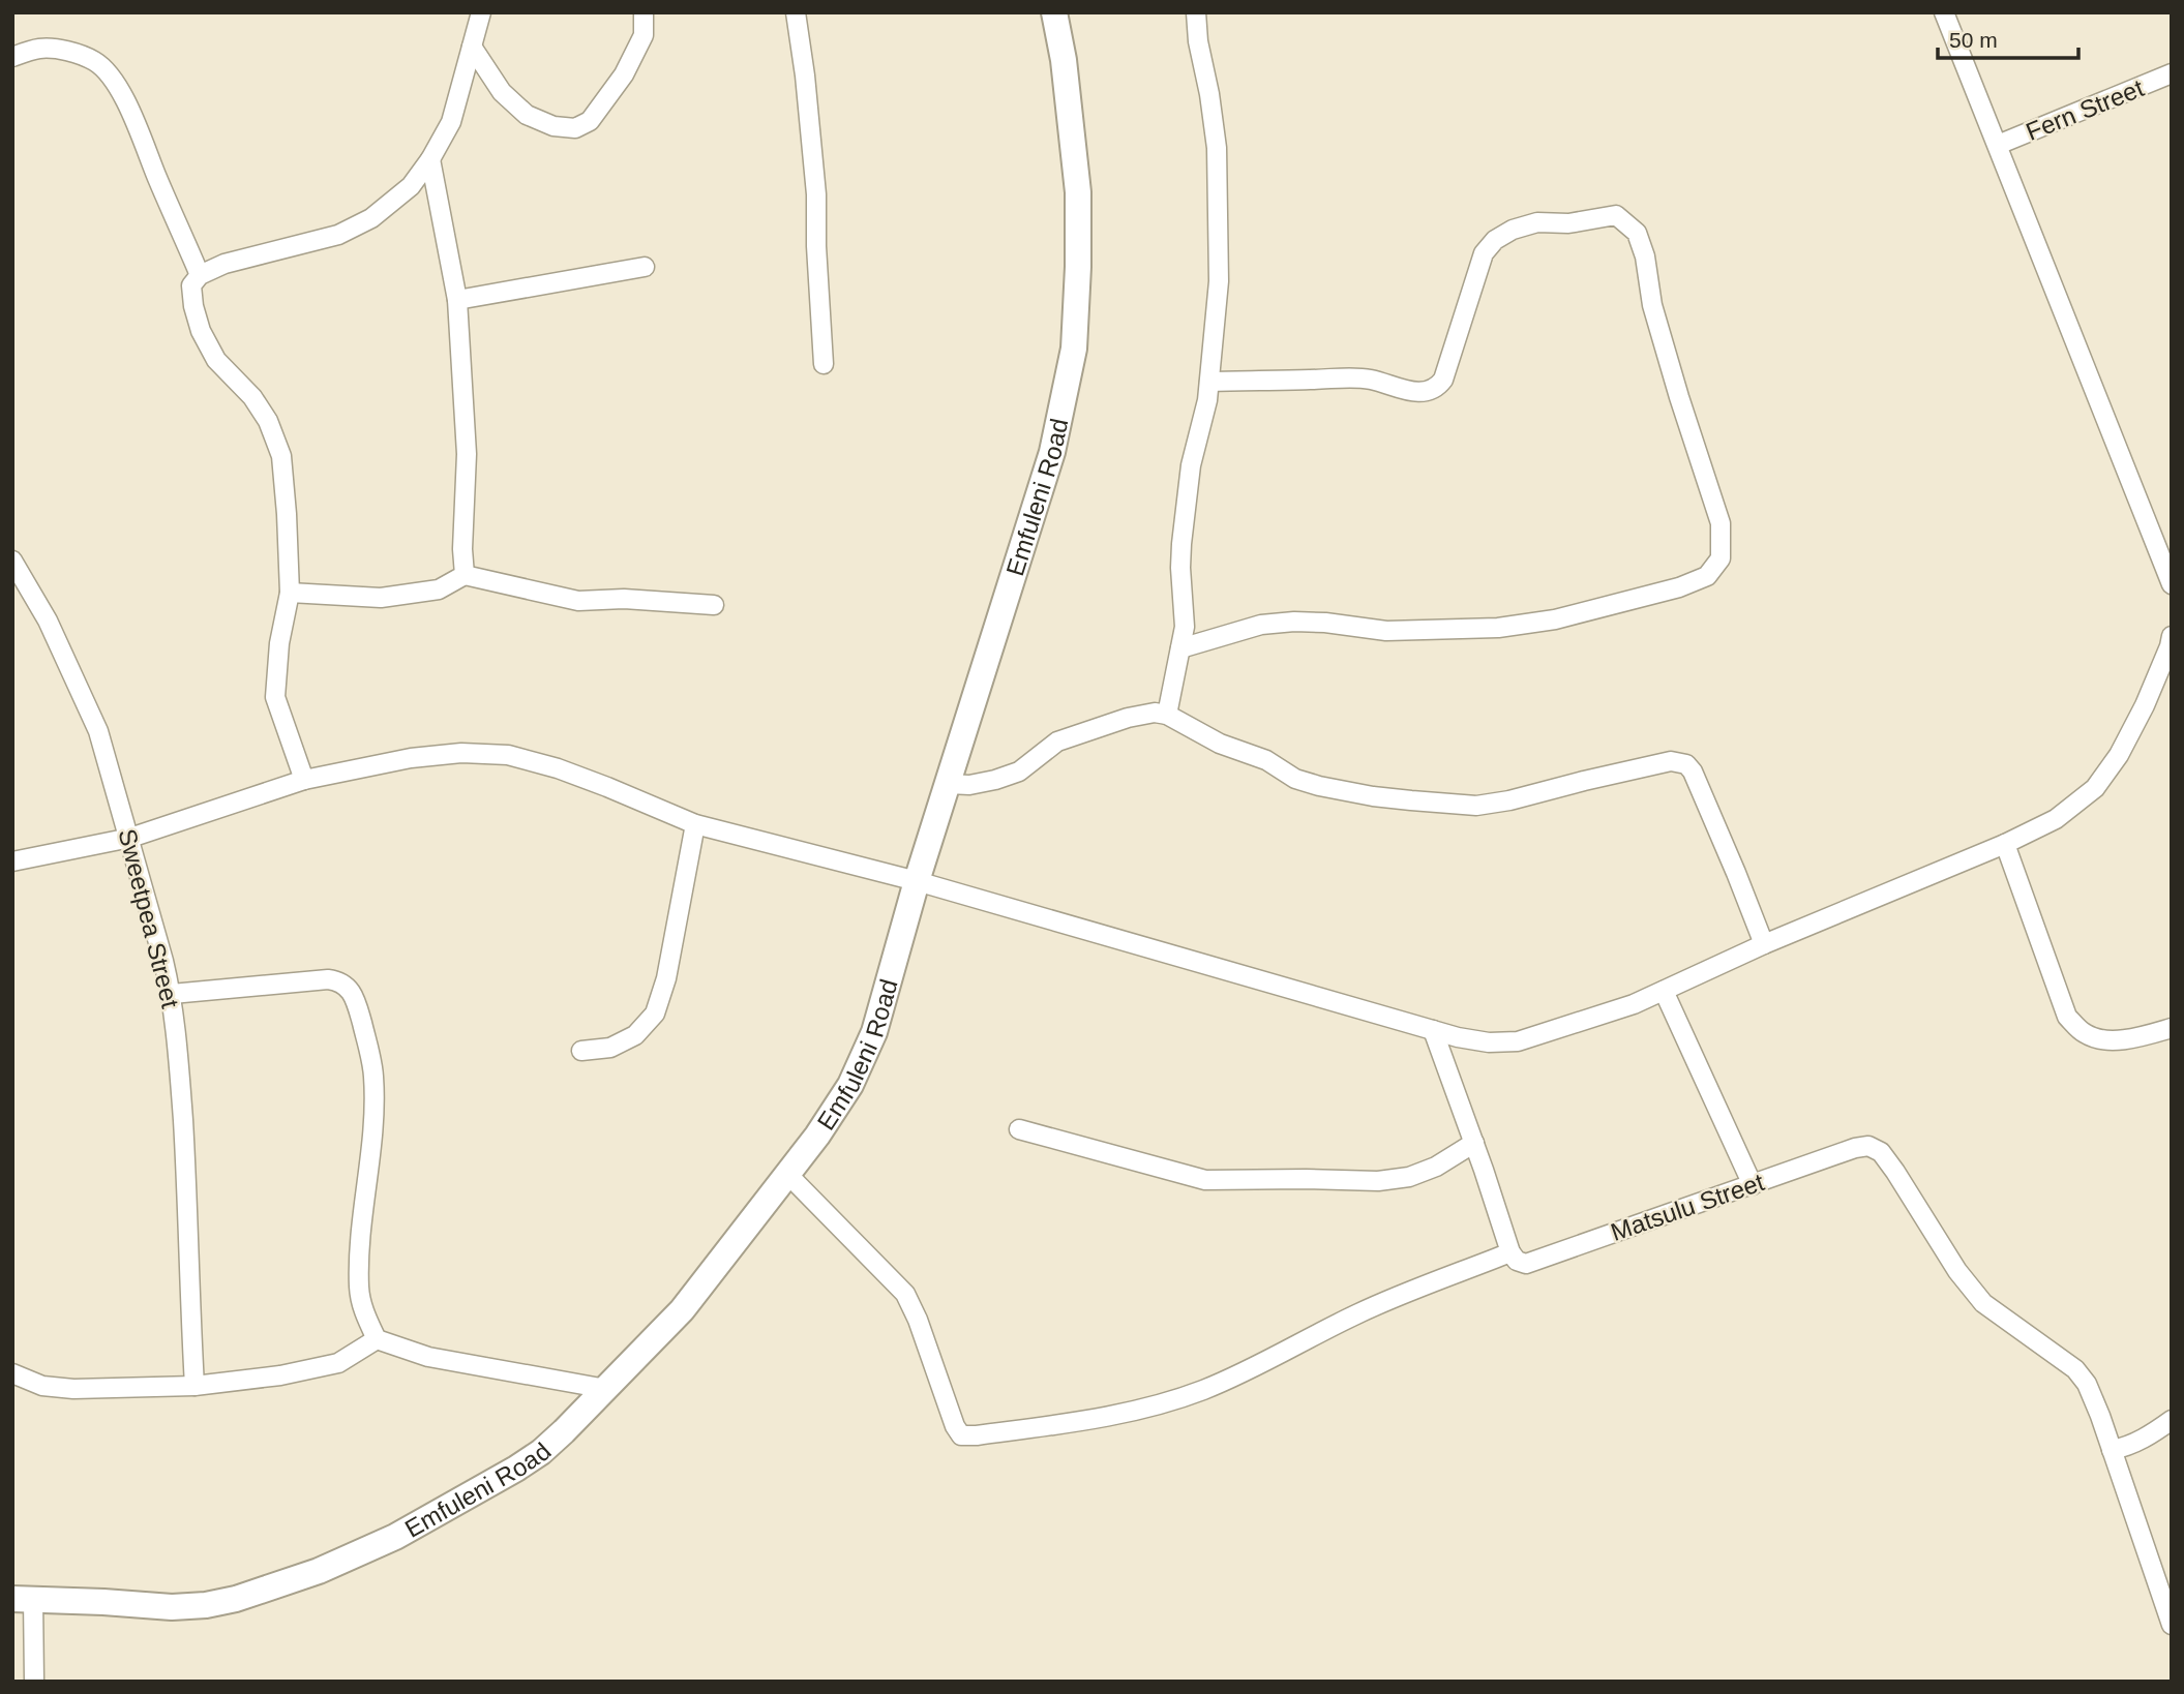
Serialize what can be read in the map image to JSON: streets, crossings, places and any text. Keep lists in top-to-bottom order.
{
  "streets": {
    "street": [
      "Fern Street",
      "Emfuleni Road",
      "Sweetpea Street",
      "Matsulu Street"
    ]
  },
  "scale_bar": "50 m"
}
